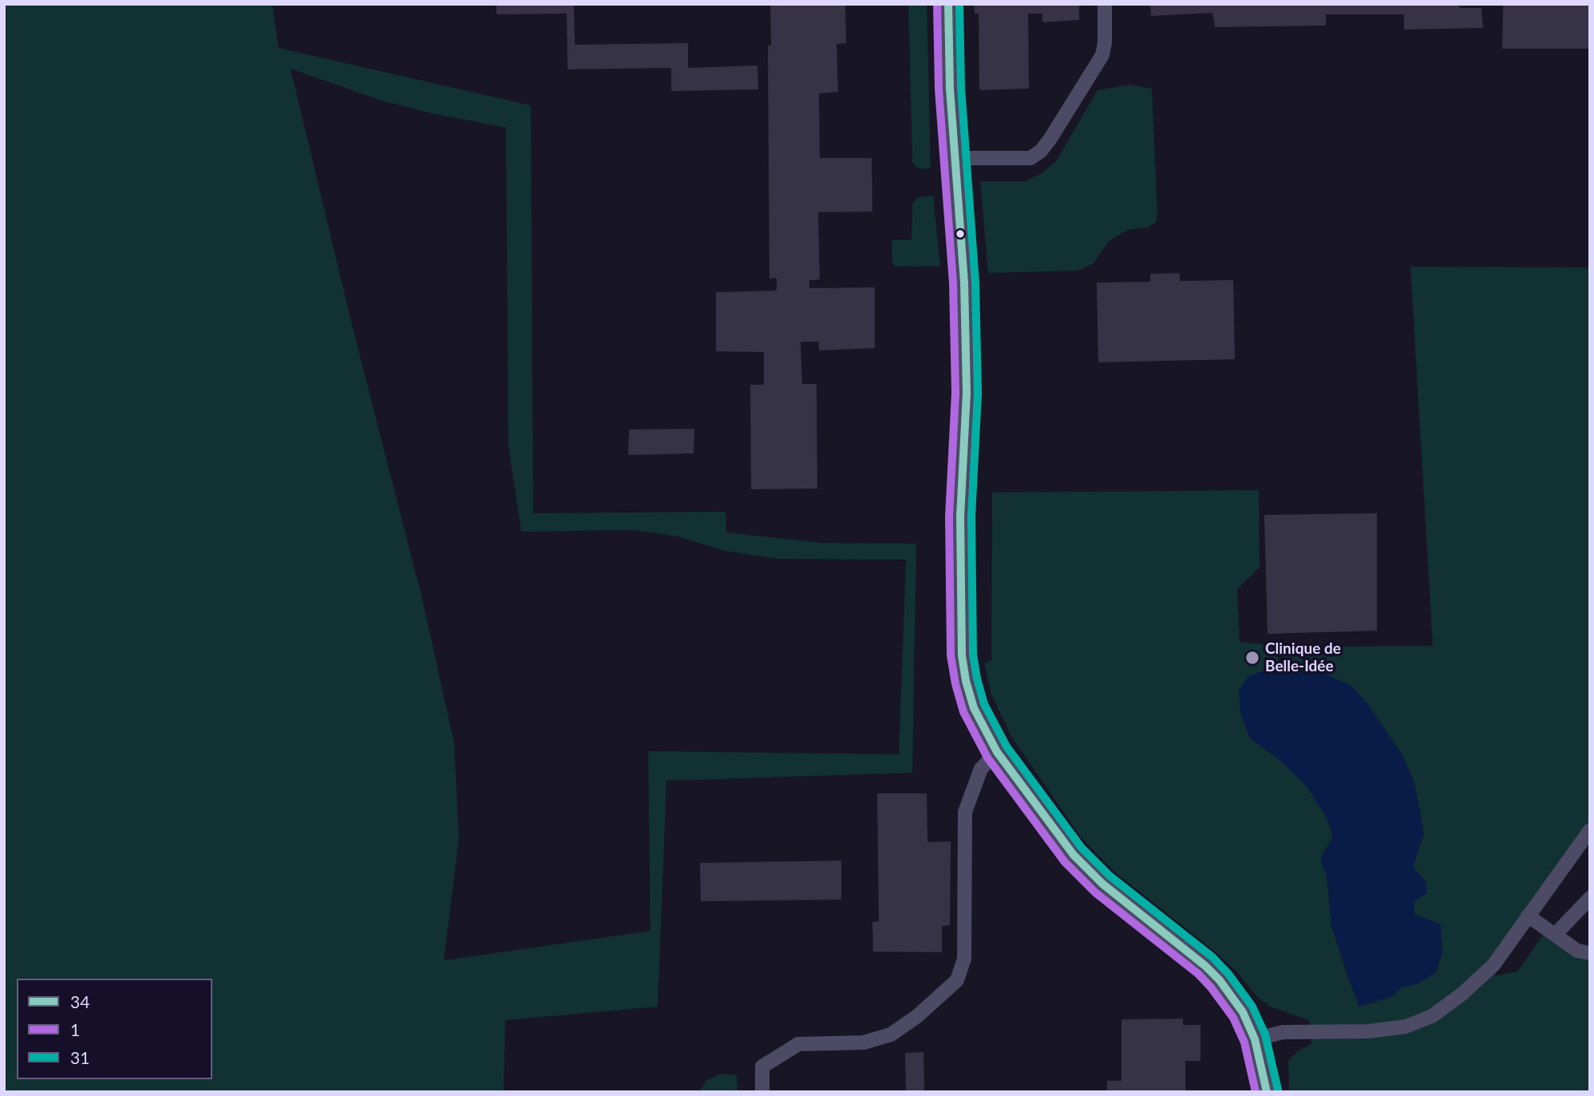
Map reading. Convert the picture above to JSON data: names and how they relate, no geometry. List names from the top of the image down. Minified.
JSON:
{"places":["Clinique de Belle-Idée"],"lines":["transit line 34","transit line 1","transit line 31"],"legend":["34","1","31"]}
